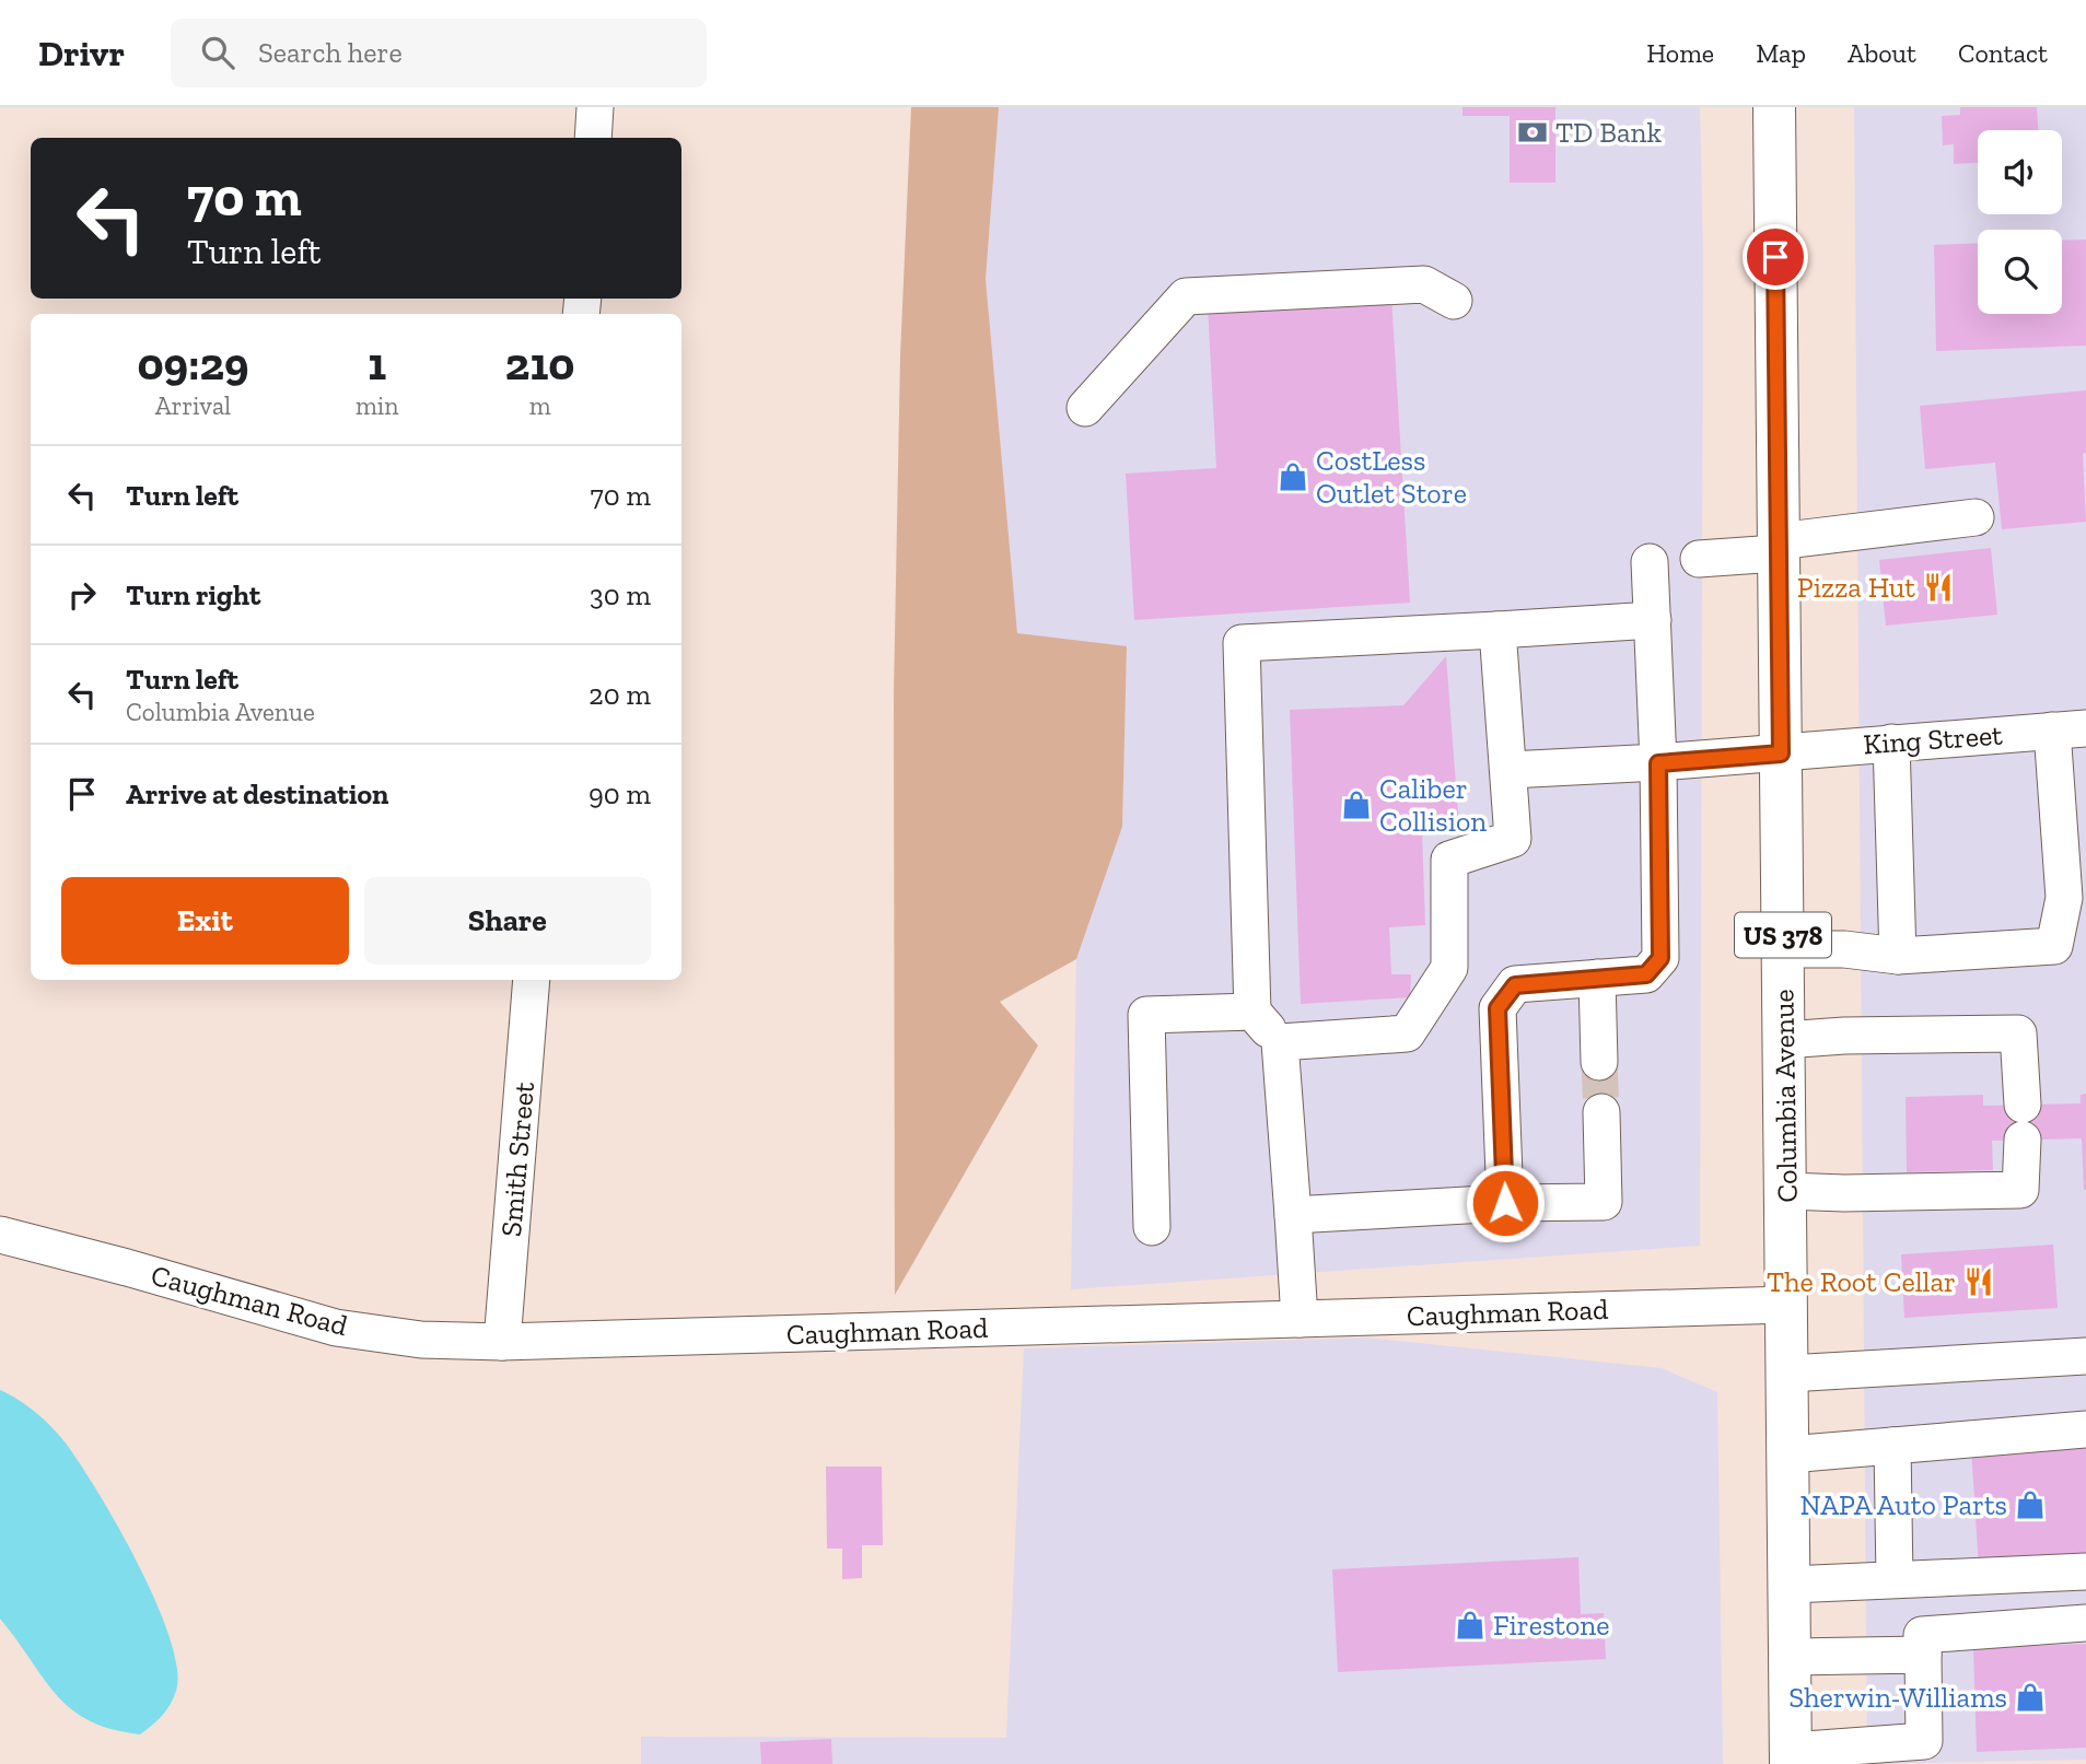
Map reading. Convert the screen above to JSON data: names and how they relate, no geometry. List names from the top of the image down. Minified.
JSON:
{"streets":{"main road":["US 378","Columbia Avenue"],"street":["King Street","Smith Street","Caughman Road"]},"crossings":[["King Street","Columbia Avenue"],["Columbia Avenue","Caughman Road"],["Smith Street","Caughman Road"]],"places":{"bank":["TD Bank"],"shop":["CostLess Outlet Store","Caliber Collision","NAPA Auto Parts","Firestone","Sherwin-Williams"],"restaurant":["Pizza Hut","The Root Cellar"]},"page":{"header":"Drivr","search":"Search here","nav":["Home","Map","About","Contact"],"turn":["70 m","Turn left"],"eta":["09:29","Arrival","1","min","210","m"],"list":[{"name":"Turn left","value":"70 m"},{"name":"Turn right","value":"30 m"},{"name":"Turn left","note":"Columbia Avenue","value":"20 m"},{"name":"Arrive at destination","value":"90 m"}],"buttons":["Exit","Share"]}}
